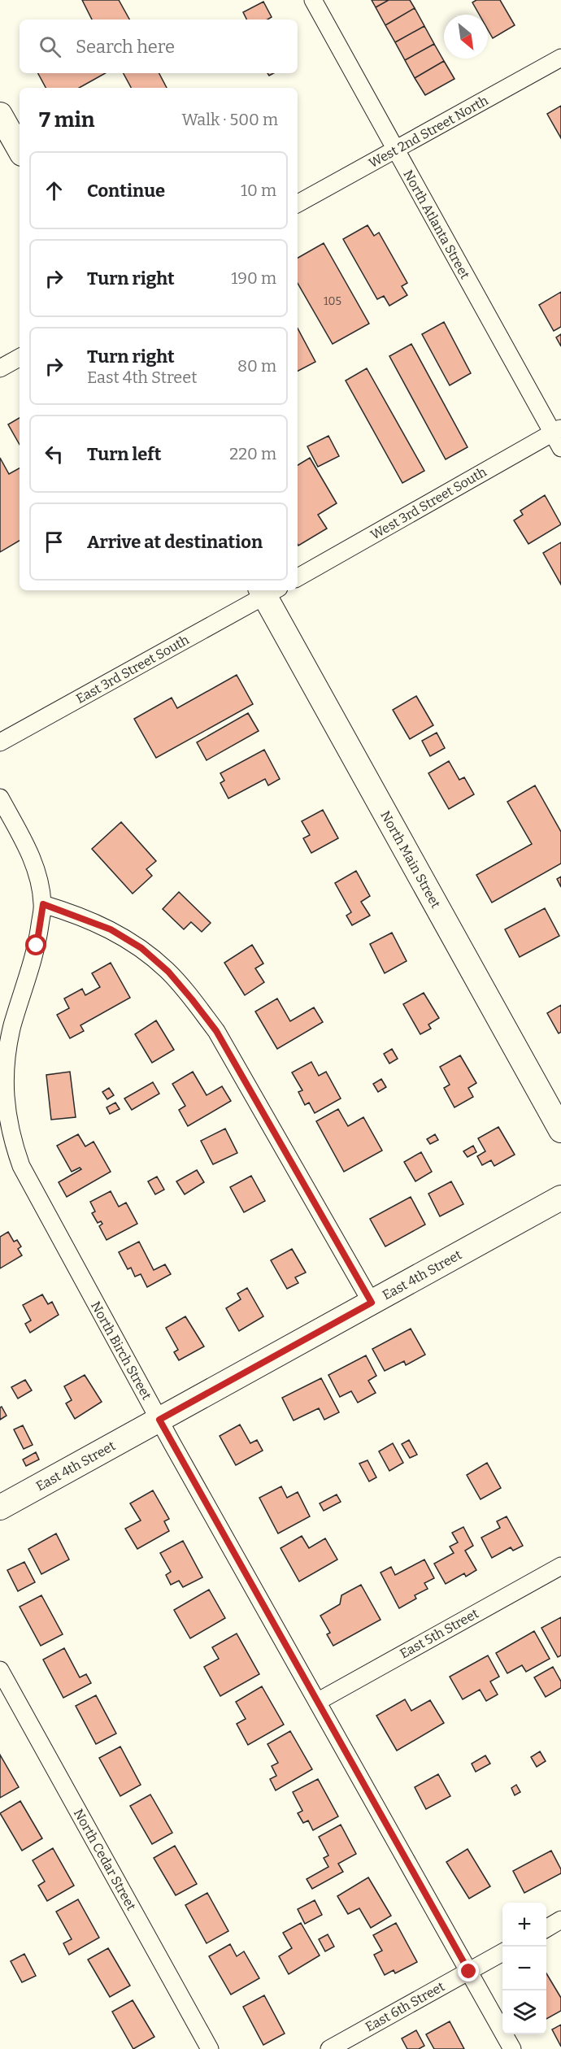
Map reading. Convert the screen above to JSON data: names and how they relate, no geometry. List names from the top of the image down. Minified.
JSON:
{"streets":{"main road":["North Main Street","East 4th Street"],"street":["West 2nd Street North","North Atlanta Street","West 3rd Street South","East 3rd Street South","North Birch Street","East 5th Street","North Cedar Street","East 6th Street"]},"crossings":[["West 2nd Street North","North Atlanta Street"],["North Atlanta Street","West 3rd Street South"],["East 3rd Street South","North Main Street"],["East 4th Street","North Birch Street"],["North Birch Street","East 5th Street"],["North Birch Street","East 6th Street"]],"house_numbers":["105"],"north":"bottom right","page":{"search":"Search here","heading":["7 min","Walk · 500 m"],"list":[["Continue","10 m"],["Turn right","190 m"],["Turn right","East 4th Street","80 m"],["Turn left","220 m"],"Arrive at destination"],"map_buttons":["+","−"]}}
